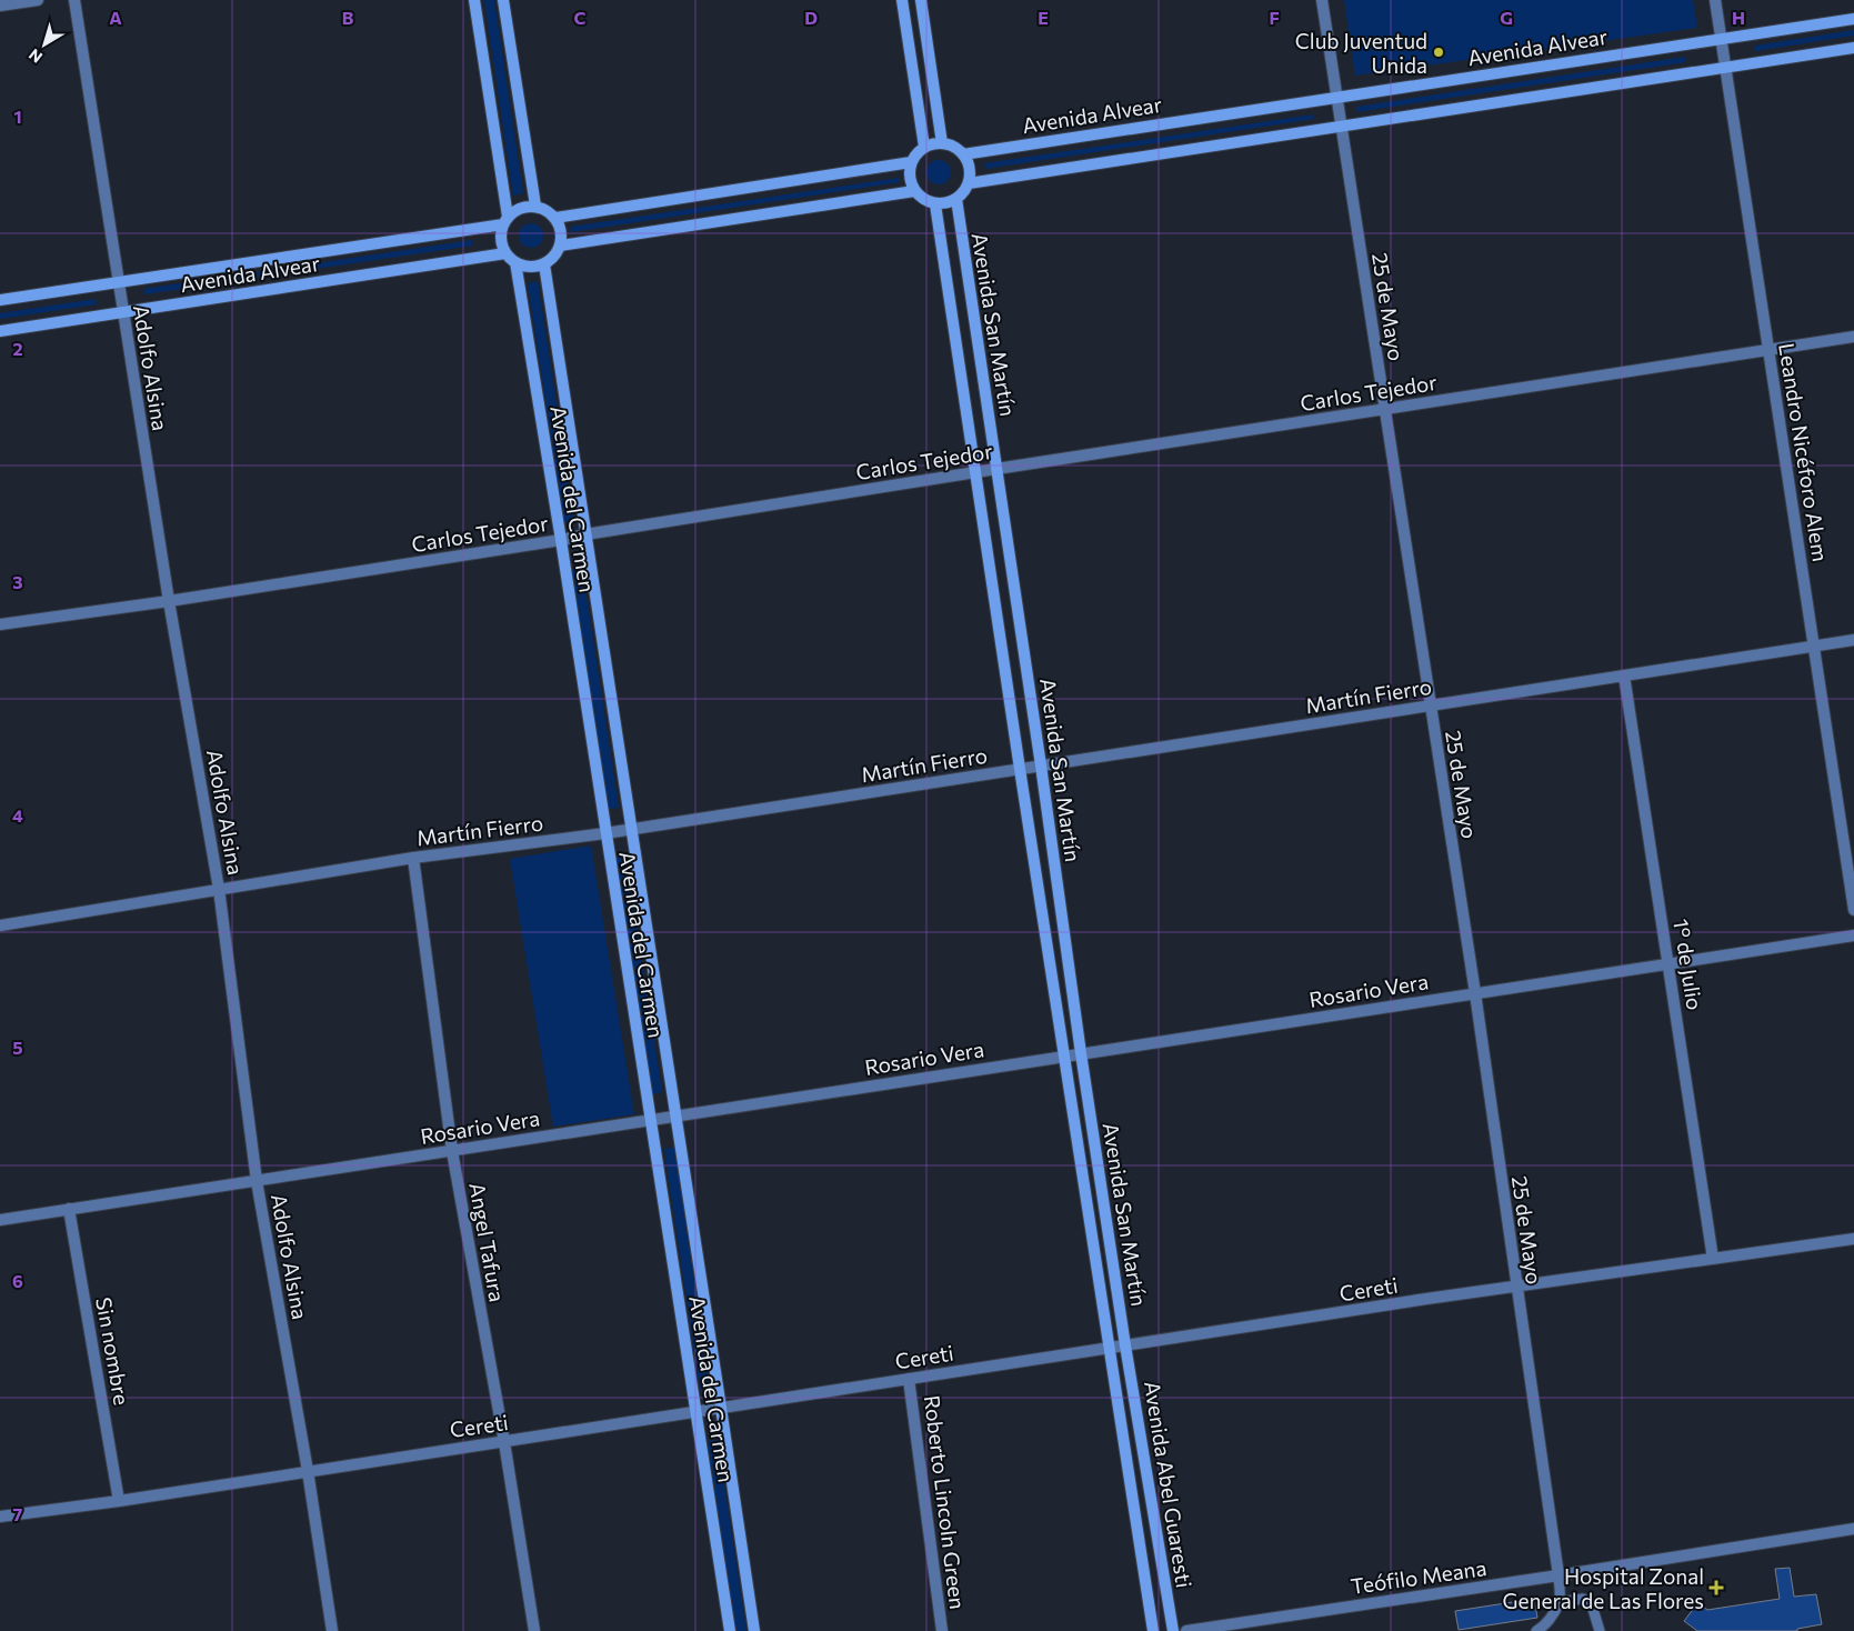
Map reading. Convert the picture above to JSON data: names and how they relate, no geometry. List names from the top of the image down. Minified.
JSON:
{"streets":{"main road":["Avenida Alvear","Avenida San Martín","Avenida del Carmen","Avenida Abel Guaresti"],"street":["25 de Mayo","Adolfo Alsina","Carlos Tejedor","Leandro Nicéforo Alem","Martín Fierro","1° de Julio","Rosario Vera","Angel Tafura","Cereti","Sin nombre","Roberto Lincoln Green","Teófilo Meana"]},"crossings":[["Avenida Alvear","25 de Mayo"],["Avenida Alvear","Avenida San Martín"],["Avenida Alvear","Adolfo Alsina"],["Avenida Alvear","Leandro Nicéforo Alem"],["Avenida Alvear","Avenida del Carmen"],["25 de Mayo","Carlos Tejedor"],["25 de Mayo","Martín Fierro"],["25 de Mayo","Rosario Vera"],["25 de Mayo","Cereti"],["25 de Mayo","Teófilo Meana"],["Avenida San Martín","Carlos Tejedor"],["Avenida San Martín","Martín Fierro"],["Avenida San Martín","Rosario Vera"],["Avenida San Martín","Cereti"],["Avenida San Martín","Avenida Abel Guaresti"],["Adolfo Alsina","Carlos Tejedor"],["Adolfo Alsina","Martín Fierro"],["Adolfo Alsina","Rosario Vera"],["Adolfo Alsina","Cereti"],["Carlos Tejedor","Leandro Nicéforo Alem"],["Carlos Tejedor","Avenida del Carmen"],["Leandro Nicéforo Alem","Martín Fierro"],["Avenida del Carmen","Martín Fierro"],["Avenida del Carmen","Rosario Vera"],["Avenida del Carmen","Cereti"],["Martín Fierro","1° de Julio"],["Martín Fierro","Angel Tafura"],["1° de Julio","Rosario Vera"],["1° de Julio","Cereti"],["Rosario Vera","Angel Tafura"],["Rosario Vera","Sin nombre"],["Angel Tafura","Cereti"],["Cereti","Sin nombre"],["Cereti","Avenida Abel Guaresti"],["Cereti","Roberto Lincoln Green"]],"places":{"other":["Club Juventud Unida"],"health":["Hospital Zonal General de Las Flores"]},"north":"bottom left","grid":{"columns":["A","B","C","D","E","F","G","H"],"rows":["1","2","3","4","5","6","7"]}}
